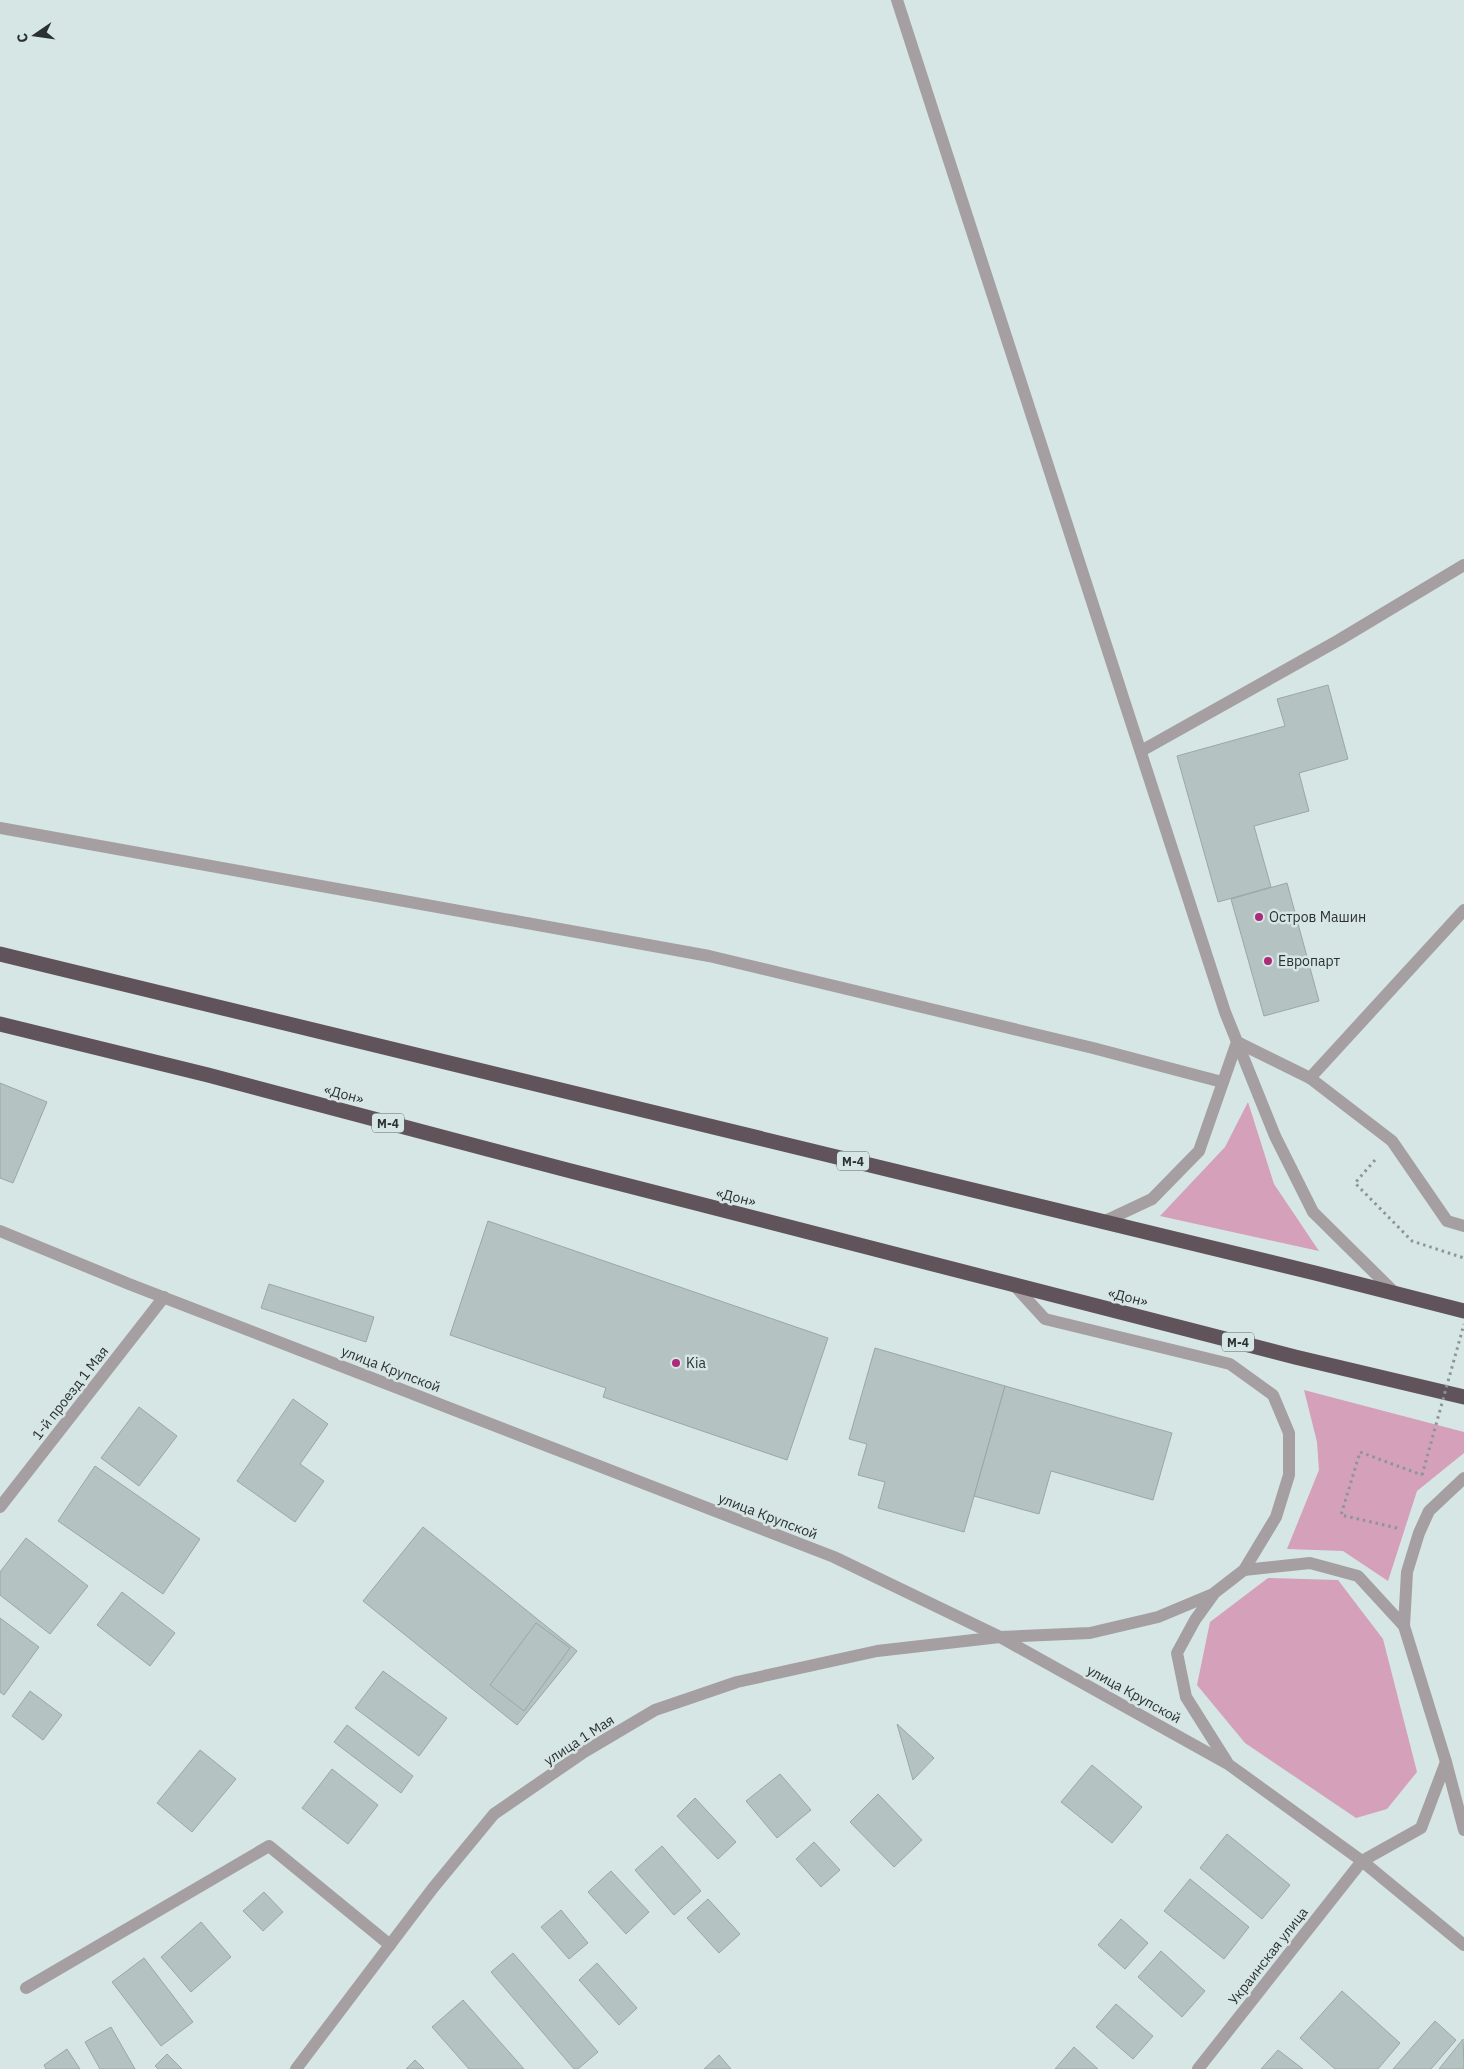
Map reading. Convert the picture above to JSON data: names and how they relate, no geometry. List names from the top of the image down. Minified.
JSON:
{"streets":{"highway":["«Дон»","М-4"],"street":["улица Крупской","1-й проезд 1 Мая","улица 1 Мая","Украинская улица"]},"crossings":[["улица Крупской","1-й проезд 1 Мая"],["улица Крупской","улица 1 Мая"],["улица Крупской","Украинская улица"]],"places":["Остров Машин","Европарт","Kia"],"north":"left"}
